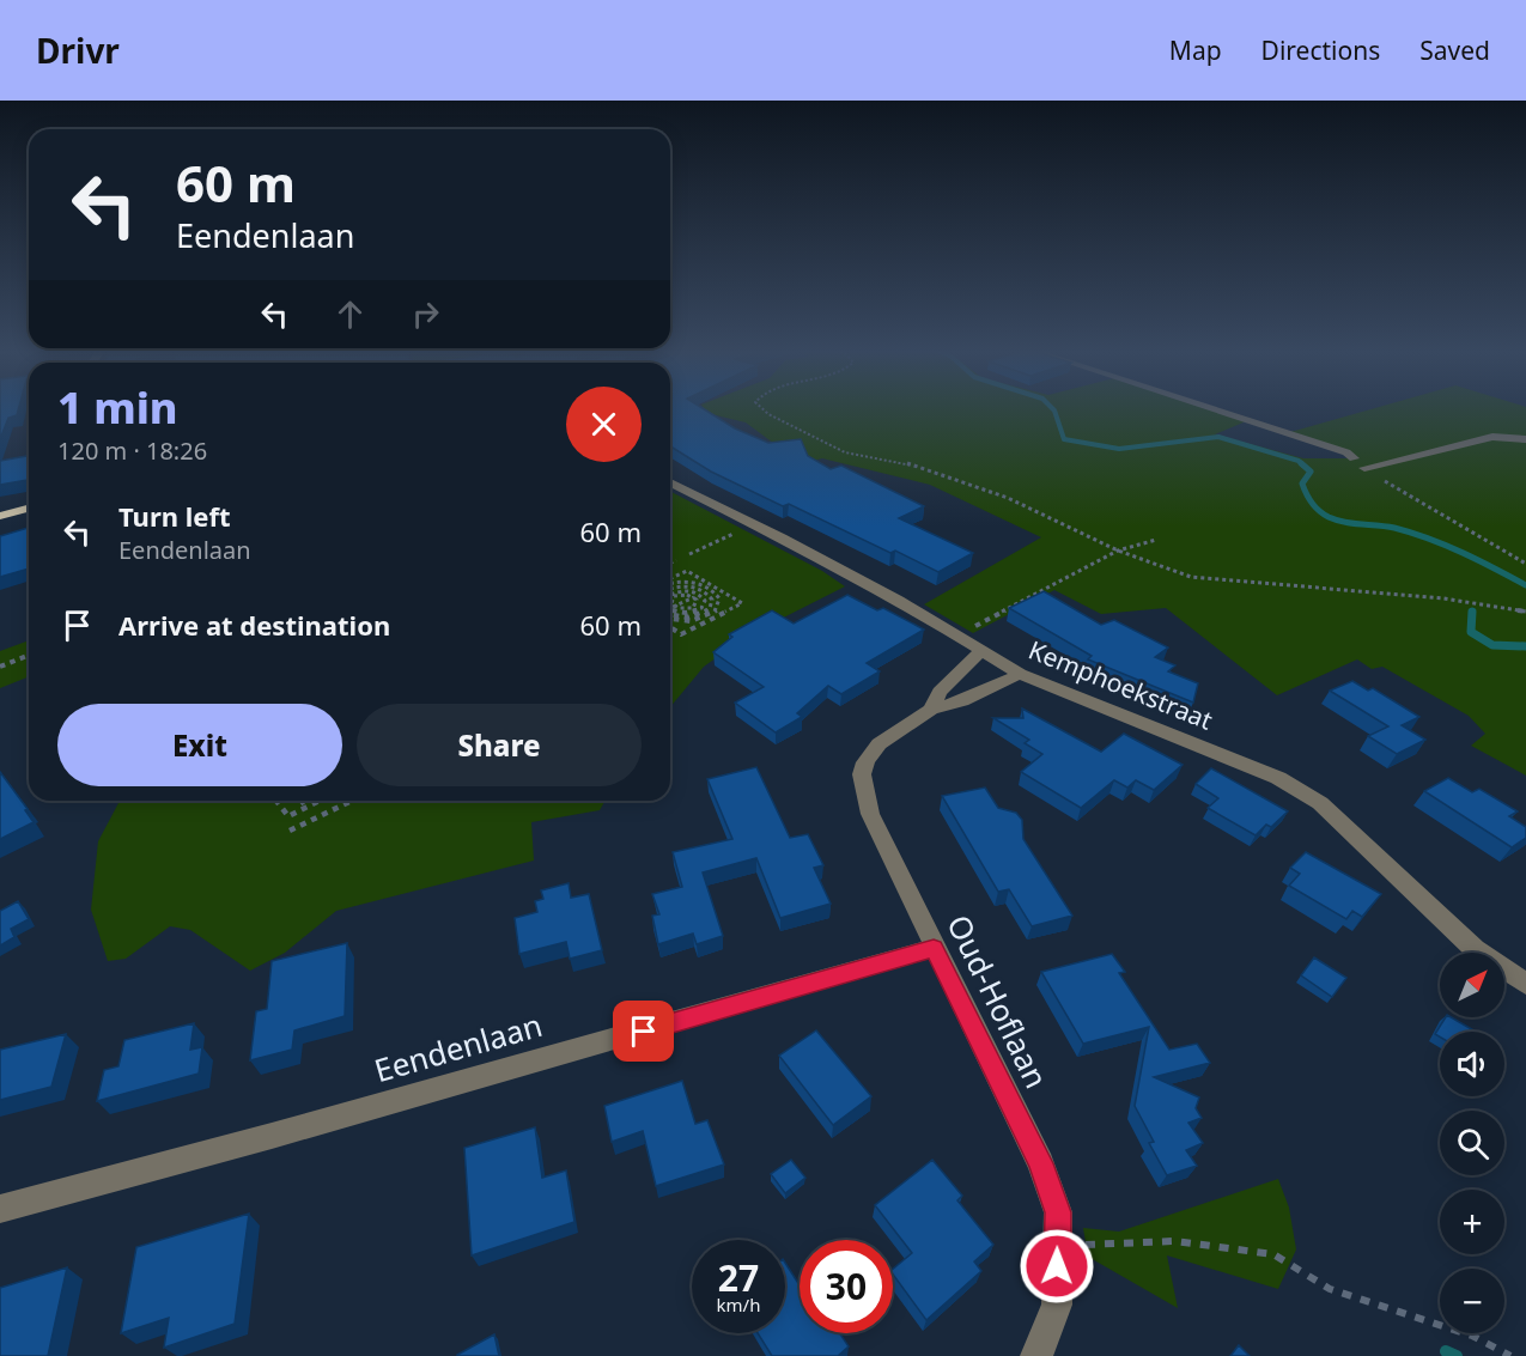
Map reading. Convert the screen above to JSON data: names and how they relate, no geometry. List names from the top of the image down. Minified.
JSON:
{"streets":{"street":["Kemphoekstraat","Oud-Hoflaan","Eendenlaan"]},"crossings":[["Kemphoekstraat","Oud-Hoflaan"],["Oud-Hoflaan","Eendenlaan"]],"north":"top right","page":{"header":"Drivr","nav":["Map","Directions","Saved"],"turn":["60 m","Eendenlaan"],"heading":["1 min","120 m · 18:26"],"list":[{"name":"Turn left","note":"Eendenlaan","value":"60 m"},{"name":"Arrive at destination","value":"60 m"}],"buttons":["Exit","Share"],"map_buttons":["+","−"],"speed":"27 km/h","limit":"30"}}
